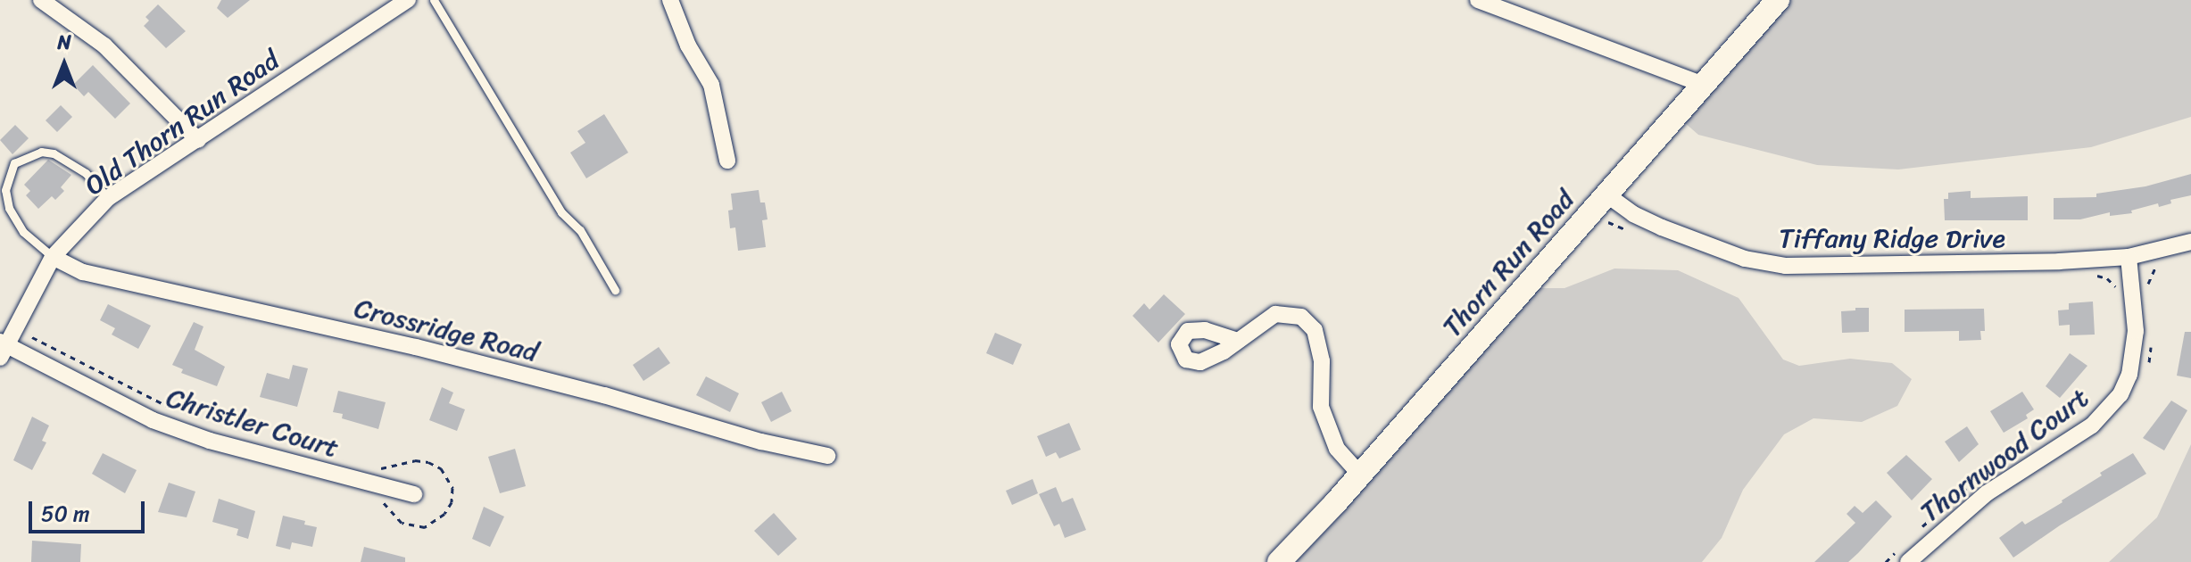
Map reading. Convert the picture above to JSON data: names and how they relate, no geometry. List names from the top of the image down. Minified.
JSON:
{"streets":{"street":["Old Thorn Run Road","Tiffany Ridge Drive","Thorn Run Road","Crossridge Road","Christler Court","Thornwood Court"]},"crossings":[["Old Thorn Run Road","Crossridge Road"],["Old Thorn Run Road","Christler Court"],["Tiffany Ridge Drive","Thorn Run Road"],["Tiffany Ridge Drive","Thornwood Court"]],"scale_bar":"50 m","north":"top"}
